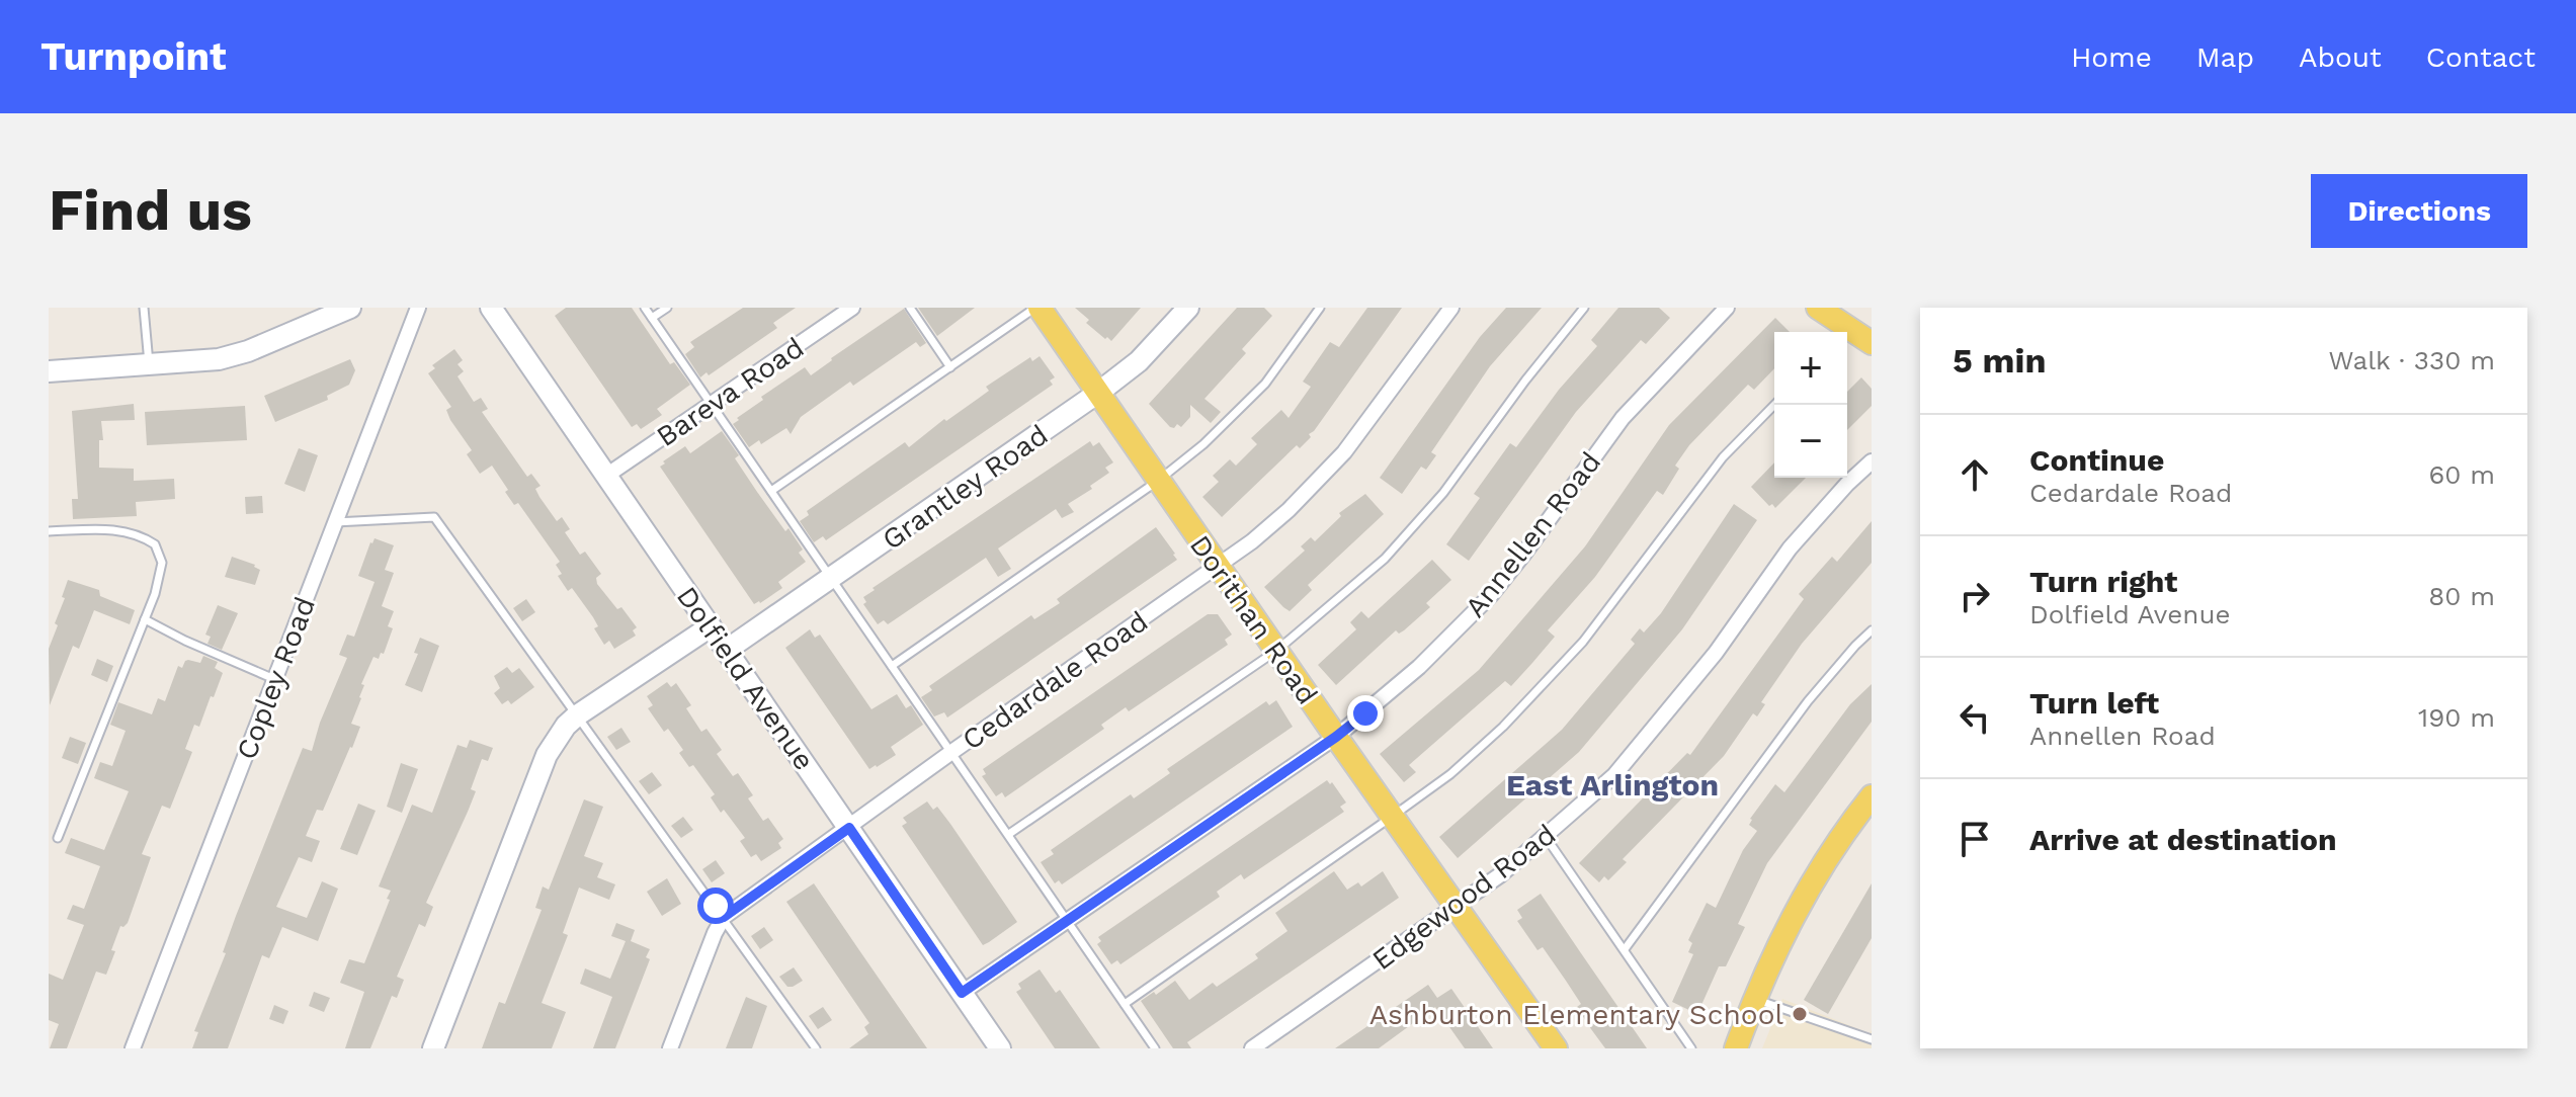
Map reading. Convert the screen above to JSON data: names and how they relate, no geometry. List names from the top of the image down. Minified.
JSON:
{"streets":{"main road":["Dorithan Road"],"street":["Bareva Road","Grantley Road","Annellen Road","Copley Road","Dolfield Avenue","Cedardale Road","Edgewood Road"]},"crossings":[["Bareva Road","Dolfield Avenue"],["Grantley Road","Dorithan Road"],["Grantley Road","Dolfield Avenue"],["Annellen Road","Dorithan Road"],["Annellen Road","Dolfield Avenue"],["Dorithan Road","Cedardale Road"],["Dorithan Road","Edgewood Road"],["Dolfield Avenue","Cedardale Road"]],"districts":["East Arlington"],"places":["Ashburton Elementary School"],"page":{"header":"Turnpoint","nav":["Home","Map","About","Contact"],"buttons":"Directions","title":"Find us","heading":["5 min","Walk · 330 m"],"map_buttons":["+","−"],"list":[["Continue","Cedardale Road","60 m"],["Turn right","Dolfield Avenue","80 m"],["Turn left","Annellen Road","190 m"],"Arrive at destination"]}}
